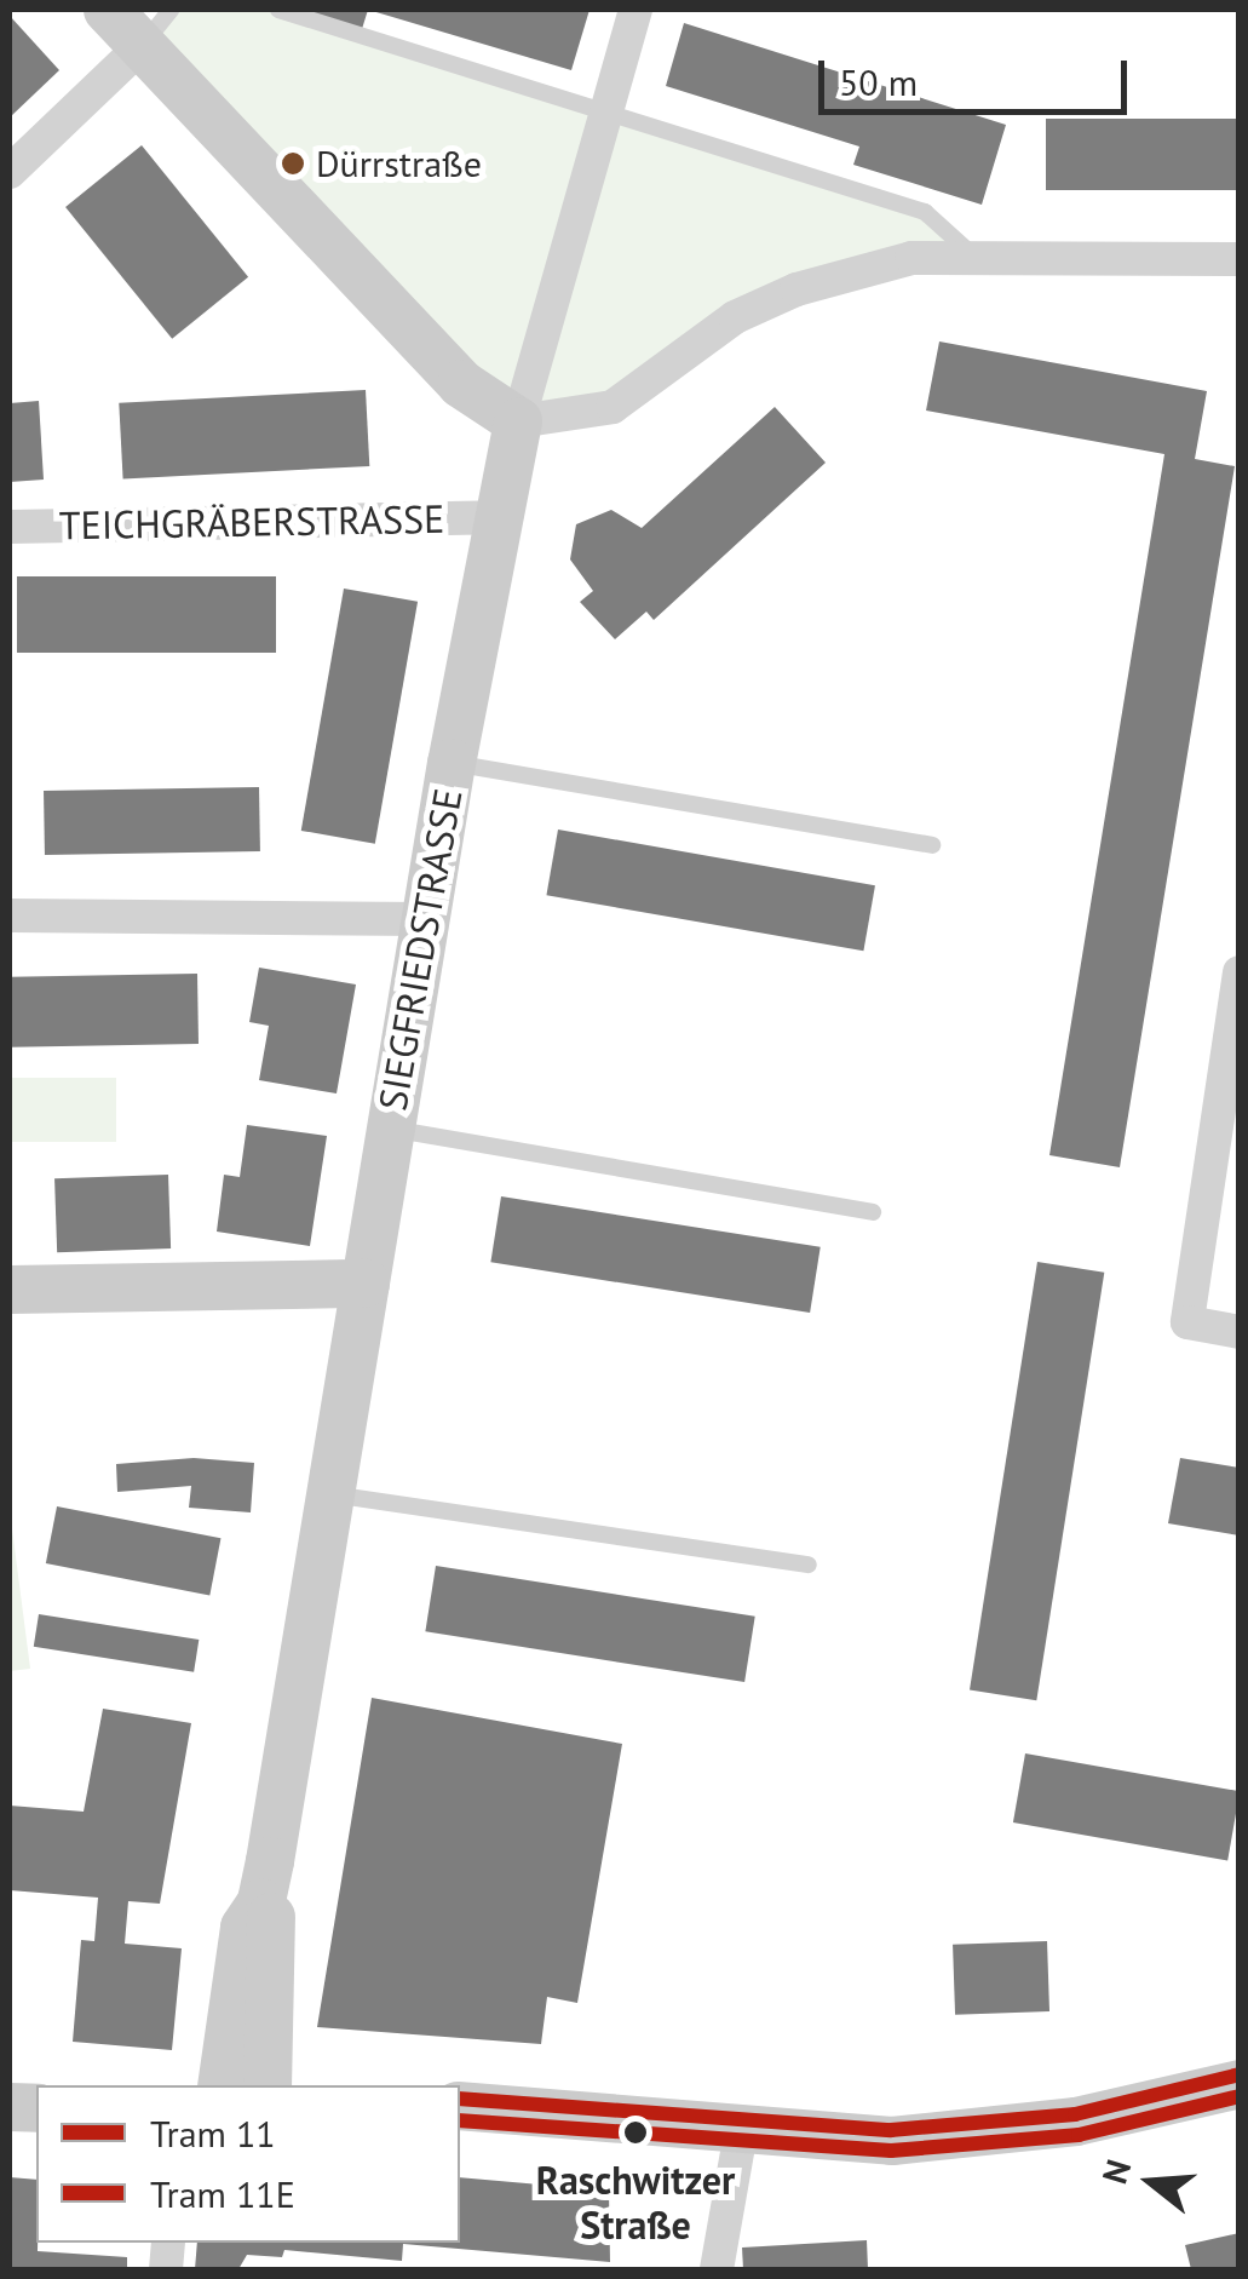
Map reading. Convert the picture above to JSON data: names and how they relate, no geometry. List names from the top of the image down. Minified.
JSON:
{"streets":{"main road":["SIEGFRIEDSTRASSE"],"street":["TEICHGRÄBERSTRASSE"]},"crossings":[["TEICHGRÄBERSTRASSE","SIEGFRIEDSTRASSE"]],"places":["Dürrstraße","Raschwitzer Straße"],"lines":["tram line 11","tram line 11E"],"legend":["Tram 11","Tram 11E"],"scale_bar":"50 m","north":"left"}
